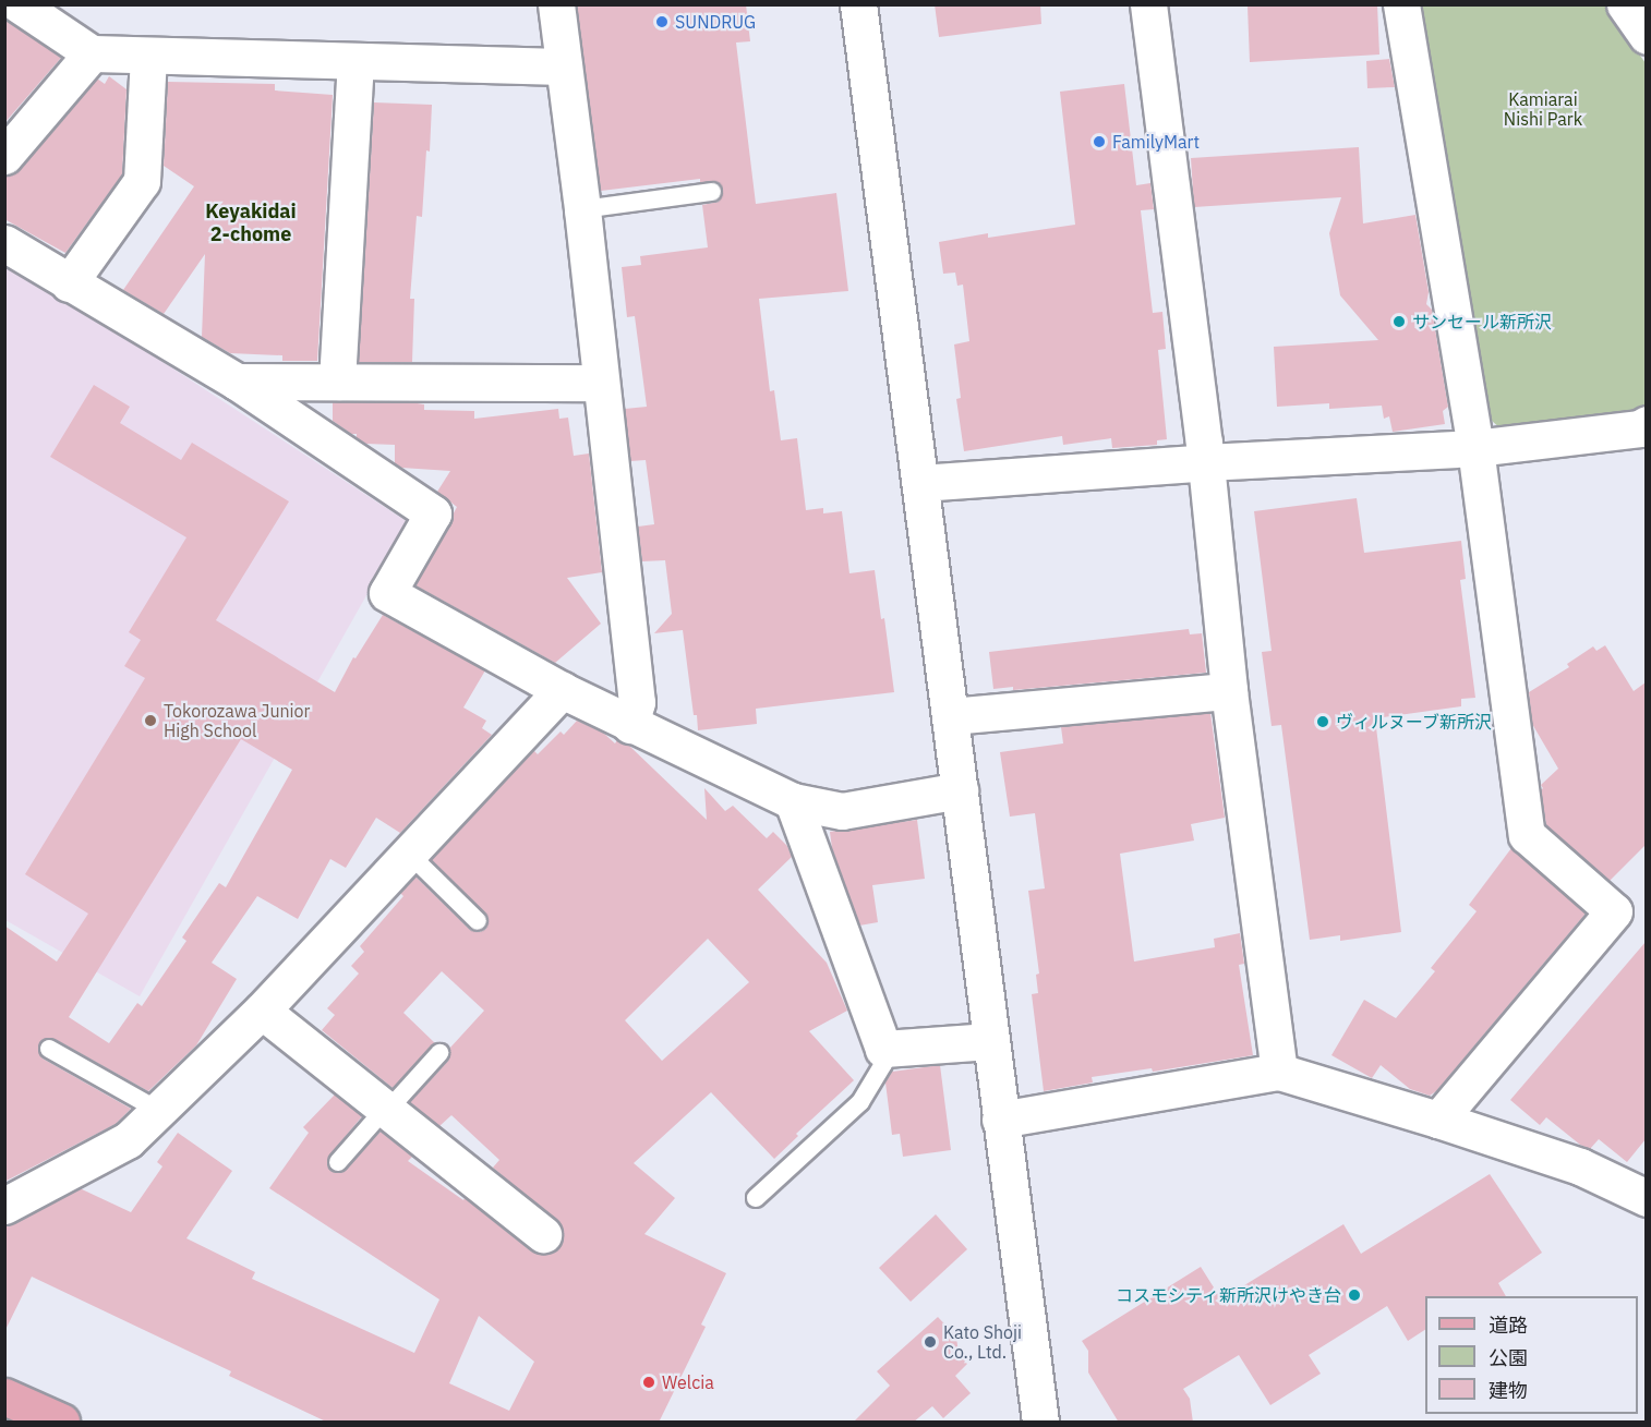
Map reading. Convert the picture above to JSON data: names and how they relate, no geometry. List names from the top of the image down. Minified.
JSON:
{"districts":["Keyakidai 2-chome"],"parks":["Kamiarai Nishi Park"],"places":["SUNDRUG","FamilyMart","サンセール新所沢","Tokorozawa Junior High School","ヴィルヌーブ新所沢","コスモシティ新所沢けやき台","Kato Shoji Co., Ltd.","Welcia"],"legend":["道路","公園","建物"]}
